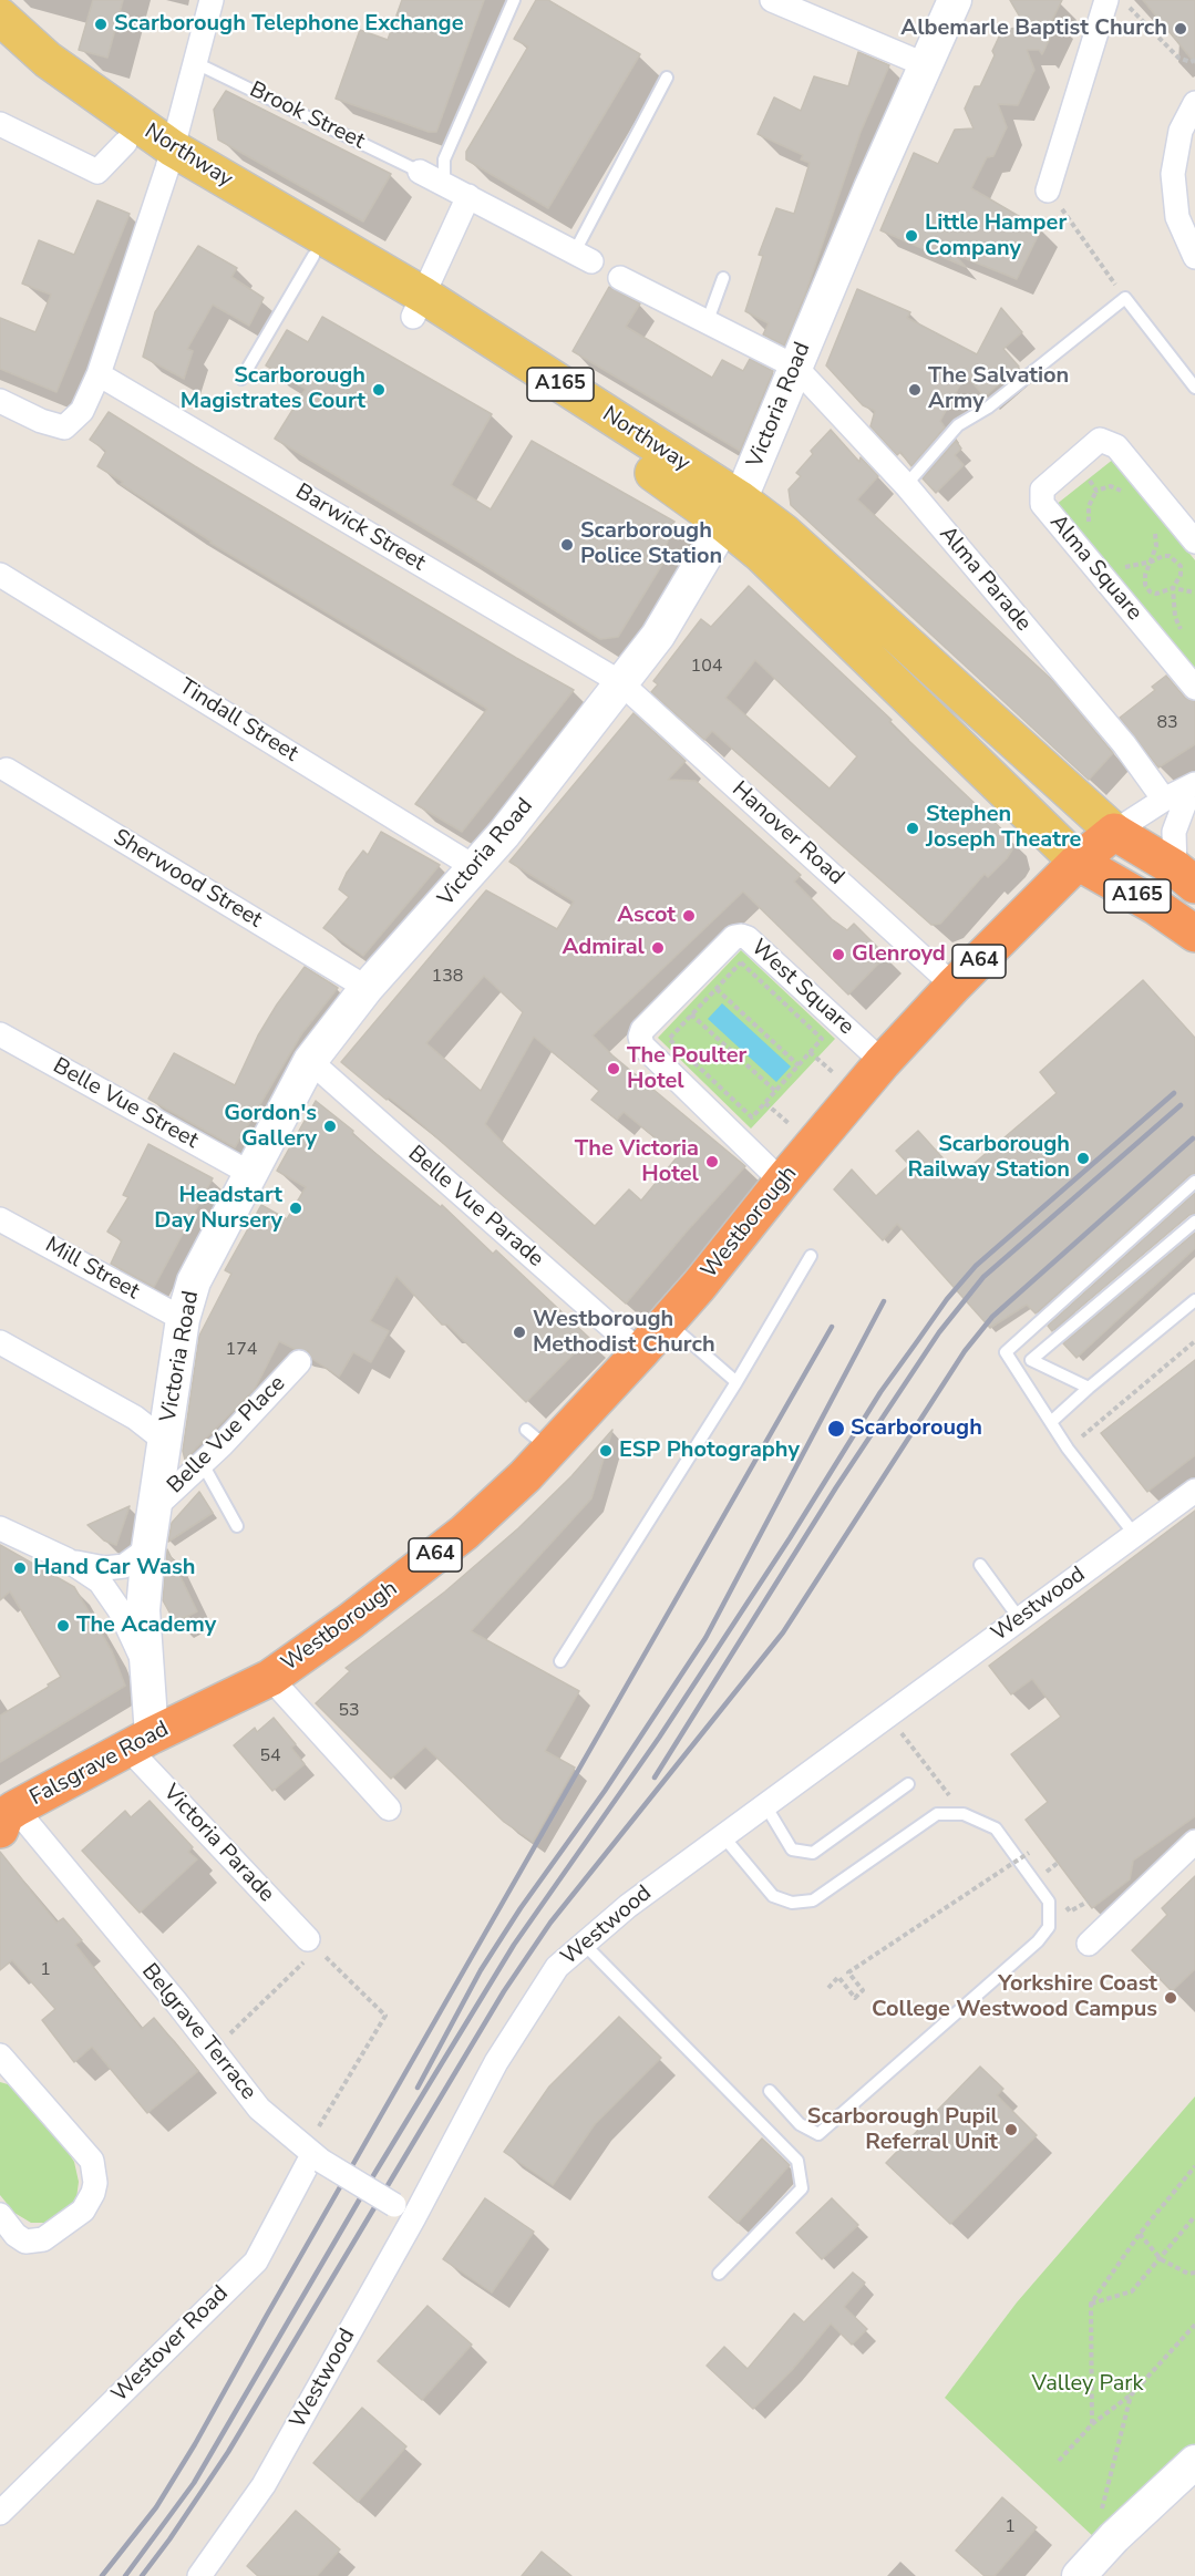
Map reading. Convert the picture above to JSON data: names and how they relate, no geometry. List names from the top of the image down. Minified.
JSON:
{"streets":{"highway":["A165","A64","Westborough","Falsgrave Road"],"main road":["Northway","Victoria Road"],"street":["Barwick Street","Alma Square","Alma Parade","Tindall Street","Hanover Road","Sherwood Street","West Square","Belle Vue Street","Belle Vue Parade","Mill Street","Belle Vue Place","Westwood","Victoria Parade","Belgrave Terrace","Westover Road"],"lane":["Brook Street"]},"crossings":[["Northway","A165"],["Northway","Victoria Road"],["Northway","Westborough"],["A165","Westborough"],["Victoria Road","Barwick Street"],["Victoria Road","Alma Parade"],["Victoria Road","Tindall Street"],["Victoria Road","Hanover Road"],["Victoria Road","Sherwood Street"],["Victoria Road","Belle Vue Street"],["Victoria Road","Belle Vue Parade"],["Victoria Road","Mill Street"],["Victoria Road","Belle Vue Place"],["Victoria Road","Falsgrave Road"],["Victoria Road","Victoria Parade"],["Barwick Street","Hanover Road"],["Alma Parade","Westborough"],["Hanover Road","Westborough"],["West Square","Westborough"],["Belle Vue Parade","Westborough"],["Westborough","Falsgrave Road"],["Westwood","Belgrave Terrace"],["Falsgrave Road","Victoria Parade"],["Falsgrave Road","Belgrave Terrace"],["Belgrave Terrace","Westover Road"]],"parks":["Valley Park"],"places":["Scarborough Telephone Exchange","Albemarle Baptist Church","Little Hamper Company","Scarborough Magistrates Court","The Salvation Army","Scarborough Police Station","Stephen Joseph Theatre","Ascot","Admiral","Glenroyd","The Poulter Hotel","Gordon's Gallery","Scarborough Railway Station","The Victoria Hotel","Headstart Day Nursery","Westborough Methodist Church","Scarborough","ESP Photography","Hand Car Wash","The Academy","Yorkshire Coast College Westwood Campus","Scarborough Pupil Referral Unit"],"house_numbers":["104","83","138","174","53","54","1","1"]}
